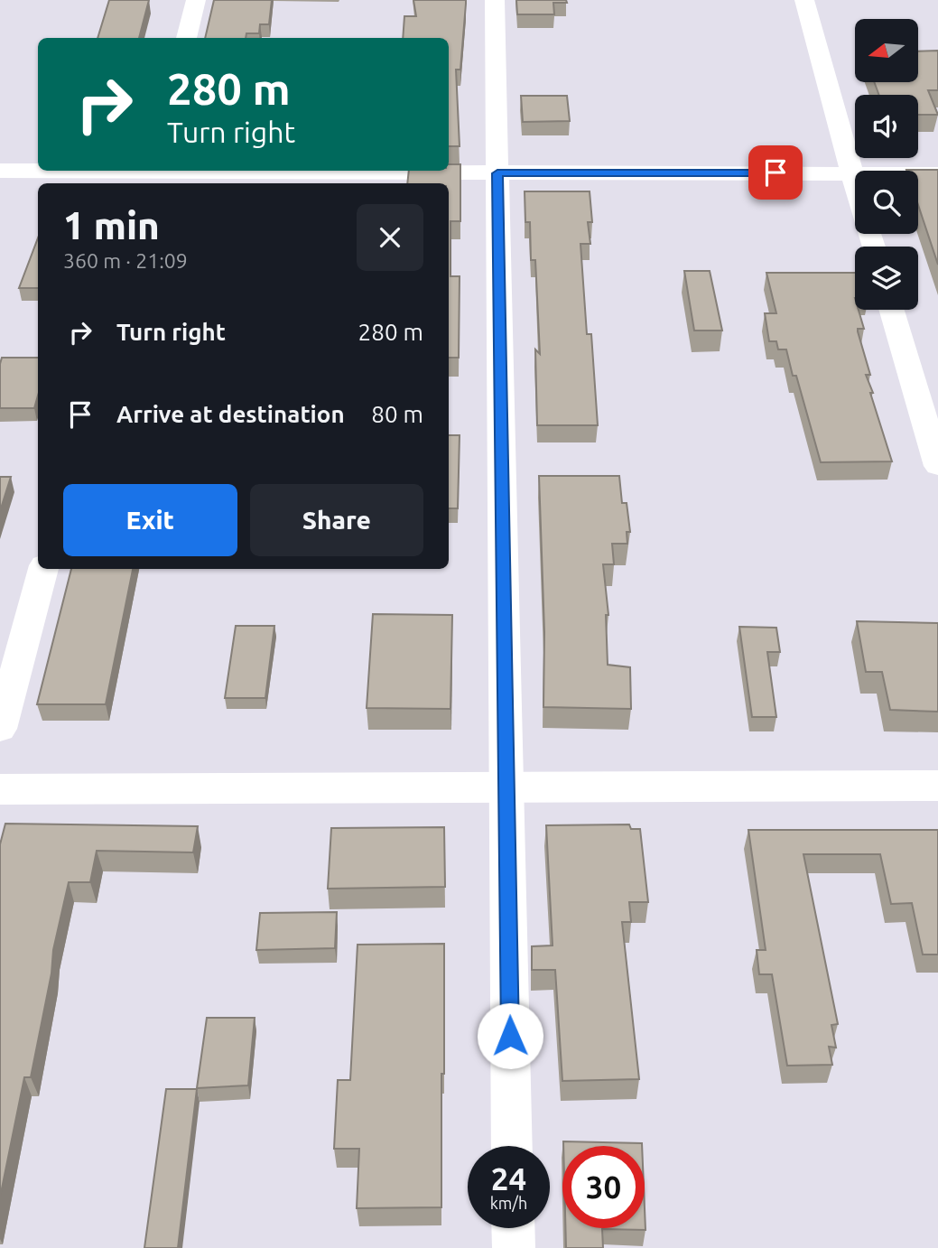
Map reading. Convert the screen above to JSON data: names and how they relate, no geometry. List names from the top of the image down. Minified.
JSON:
{"north":"left","page":{"turn":["280 m","Turn right"],"heading":["1 min","360 m · 21:09"],"list":[{"name":"Turn right","value":"280 m"},{"name":"Arrive at destination","value":"80 m"}],"buttons":["Exit","Share"],"speed":"24 km/h","limit":"30"}}
